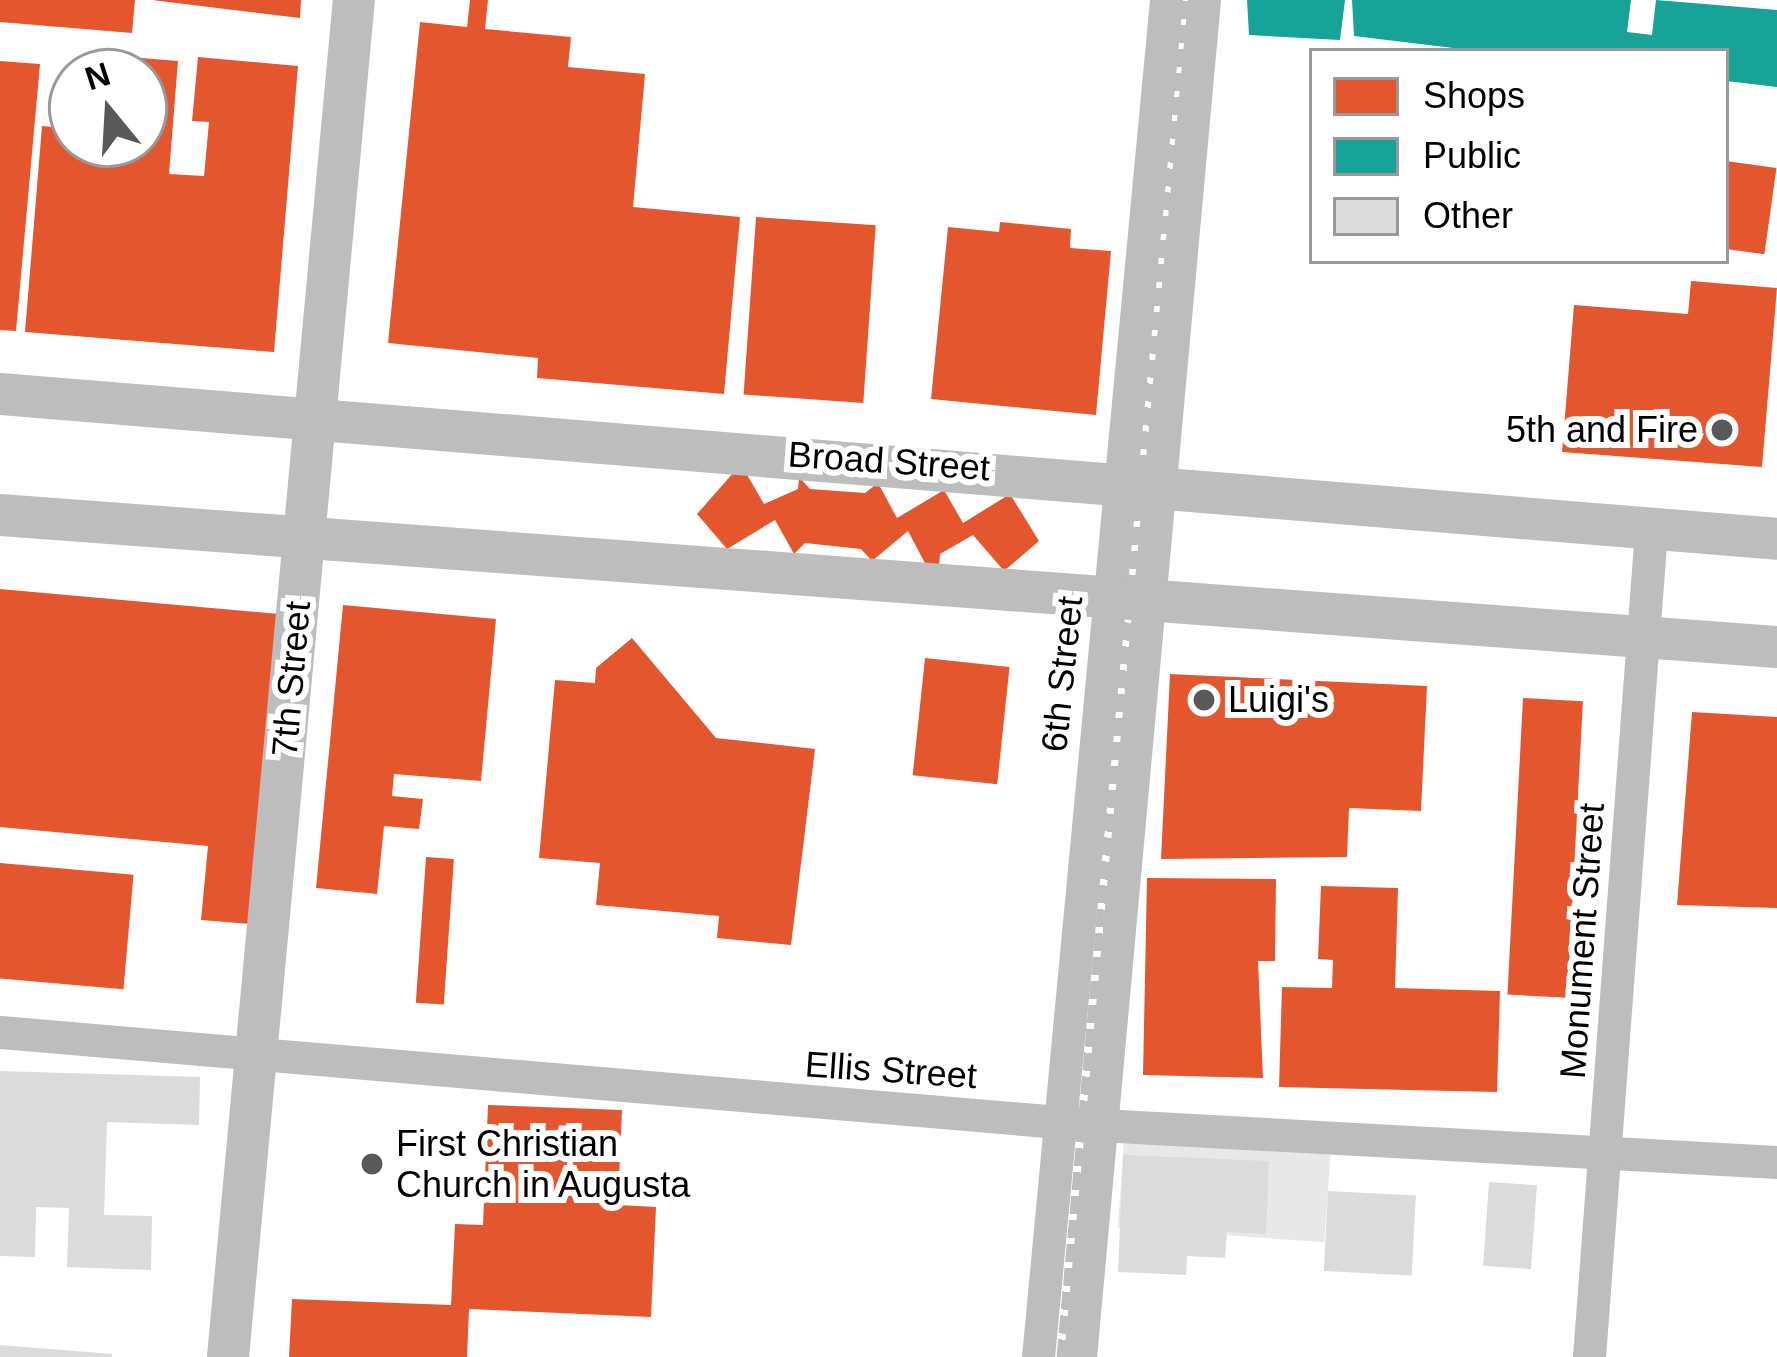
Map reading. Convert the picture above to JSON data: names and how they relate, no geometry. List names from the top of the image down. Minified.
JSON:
{"streets":{"main road":["Broad Street","7th Street"],"street":["6th Street","Monument Street","Ellis Street"]},"crossings":[["Broad Street","6th Street"],["Broad Street","7th Street"],["Broad Street","Monument Street"],["6th Street","Ellis Street"],["7th Street","Ellis Street"],["Monument Street","Ellis Street"]],"places":["5th and Fire","Luigi's","First Christian Church in Augusta"],"legend":["Shops","Public","Other"],"north":"top"}
